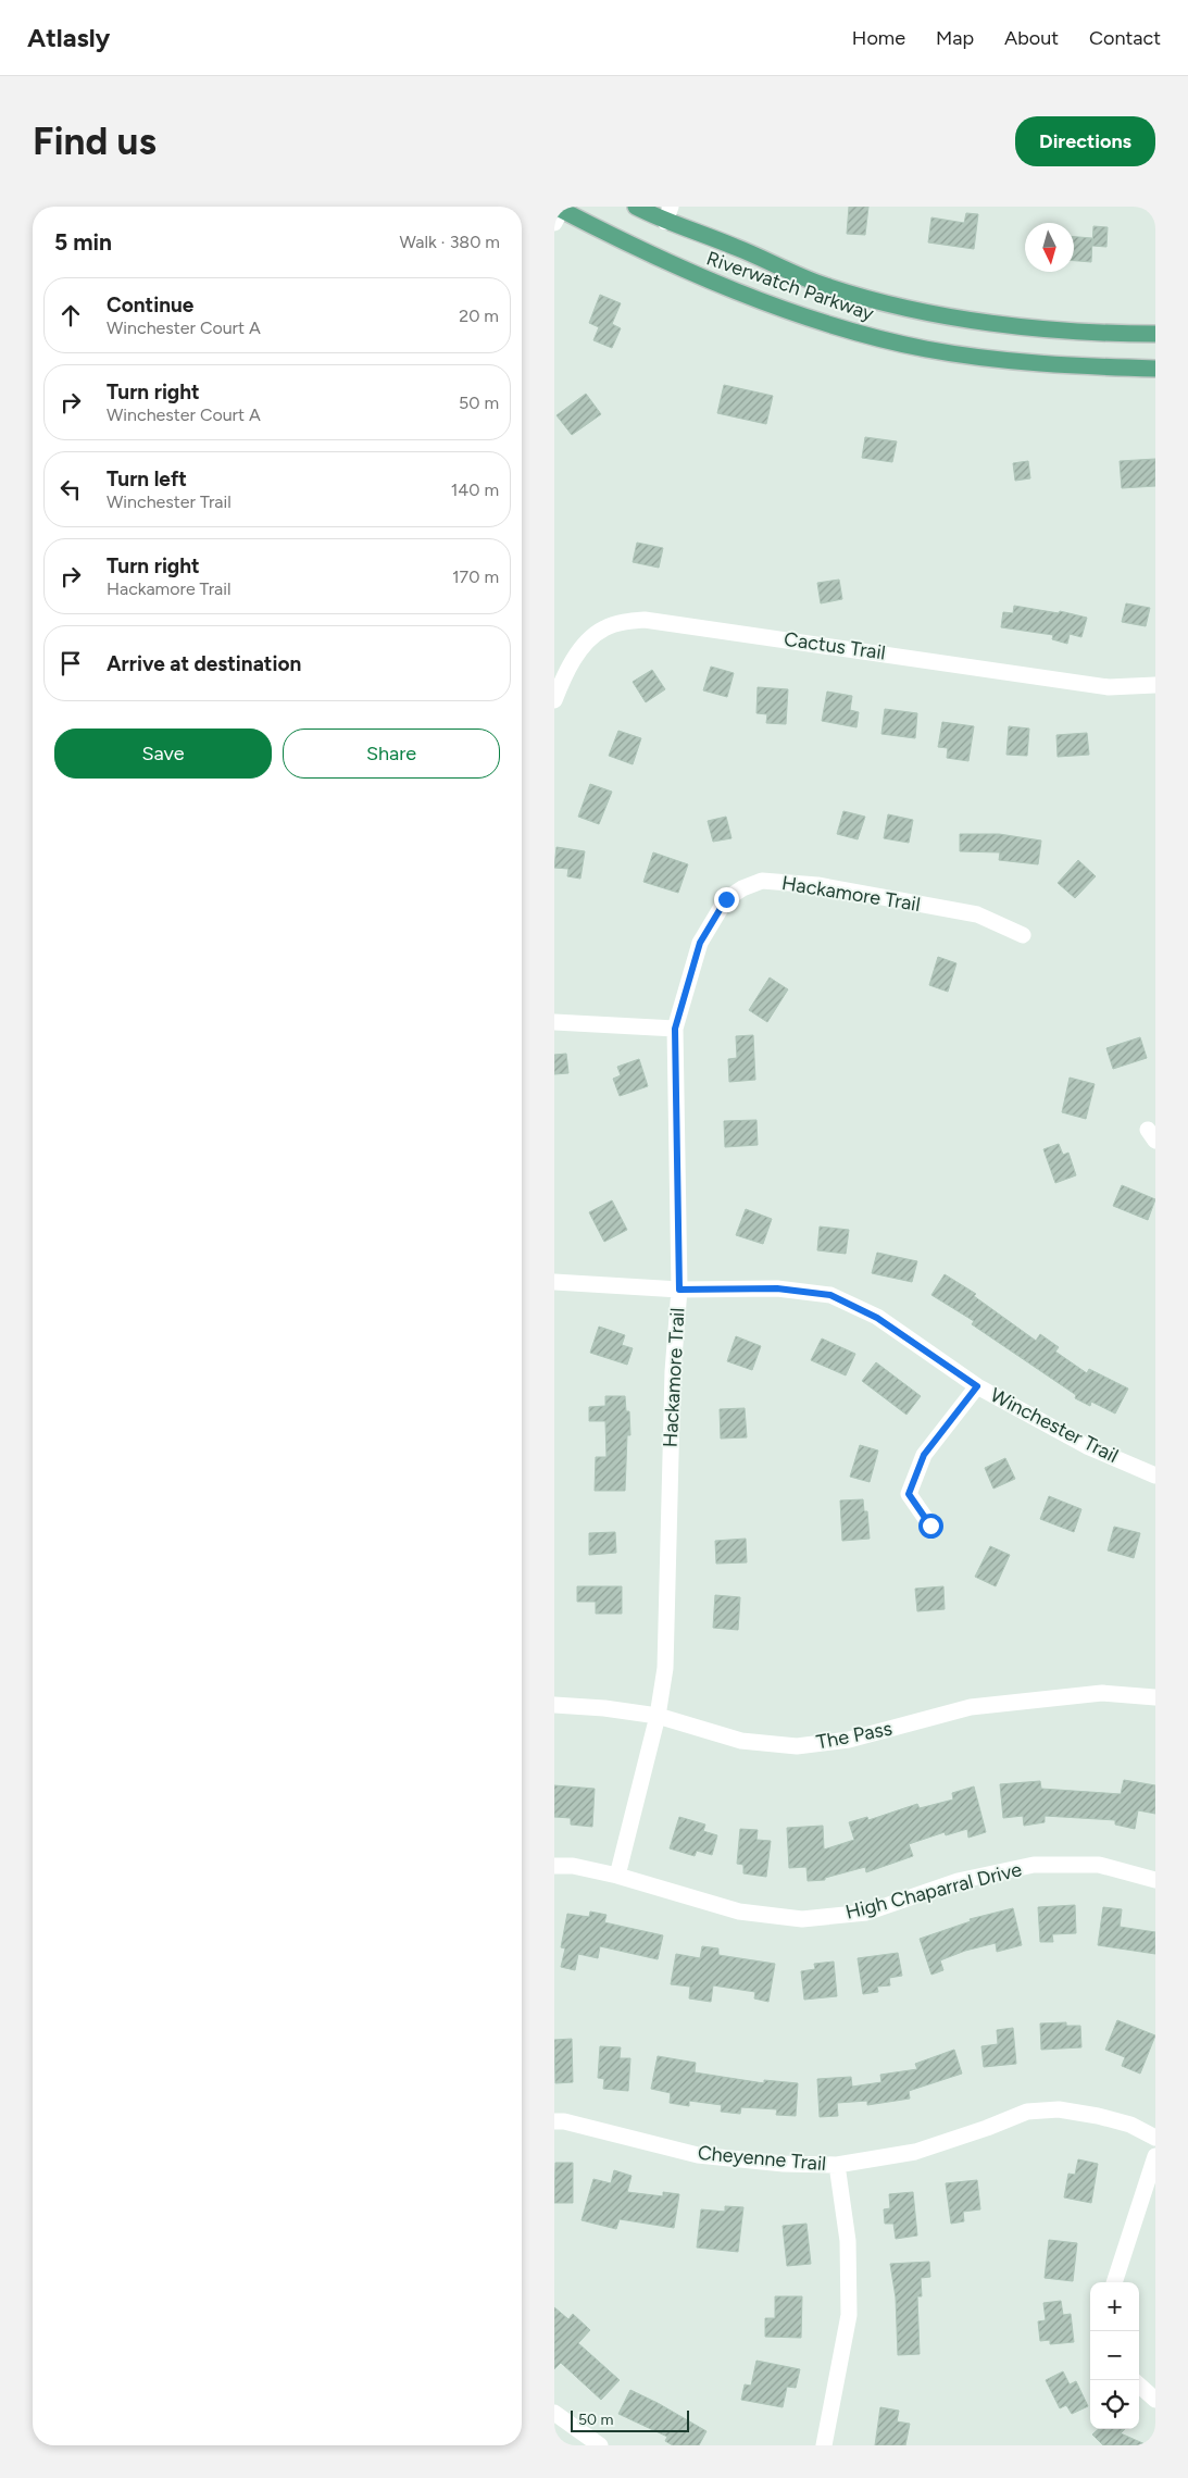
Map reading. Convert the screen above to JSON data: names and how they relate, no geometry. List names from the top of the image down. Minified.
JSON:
{"streets":{"main road":["Riverwatch Parkway"],"street":["Cactus Trail","Hackamore Trail","Winchester Trail","The Pass","High Chaparral Drive","Cheyenne Trail"]},"crossings":[["Hackamore Trail","Winchester Trail"],["Hackamore Trail","The Pass"],["Hackamore Trail","High Chaparral Drive"]],"scale_bar":"50 m","north":"bottom","page":{"header":"Atlasly","nav":["Home","Map","About","Contact"],"buttons":["Directions",["Save","Share"]],"title":"Find us","heading":["5 min","Walk · 380 m"],"list":[["Continue","Winchester Court A","20 m"],["Turn right","Winchester Court A","50 m"],["Turn left","Winchester Trail","140 m"],["Turn right","Hackamore Trail","170 m"],"Arrive at destination"],"map_buttons":["+","−"],"scale":"50 m"}}
